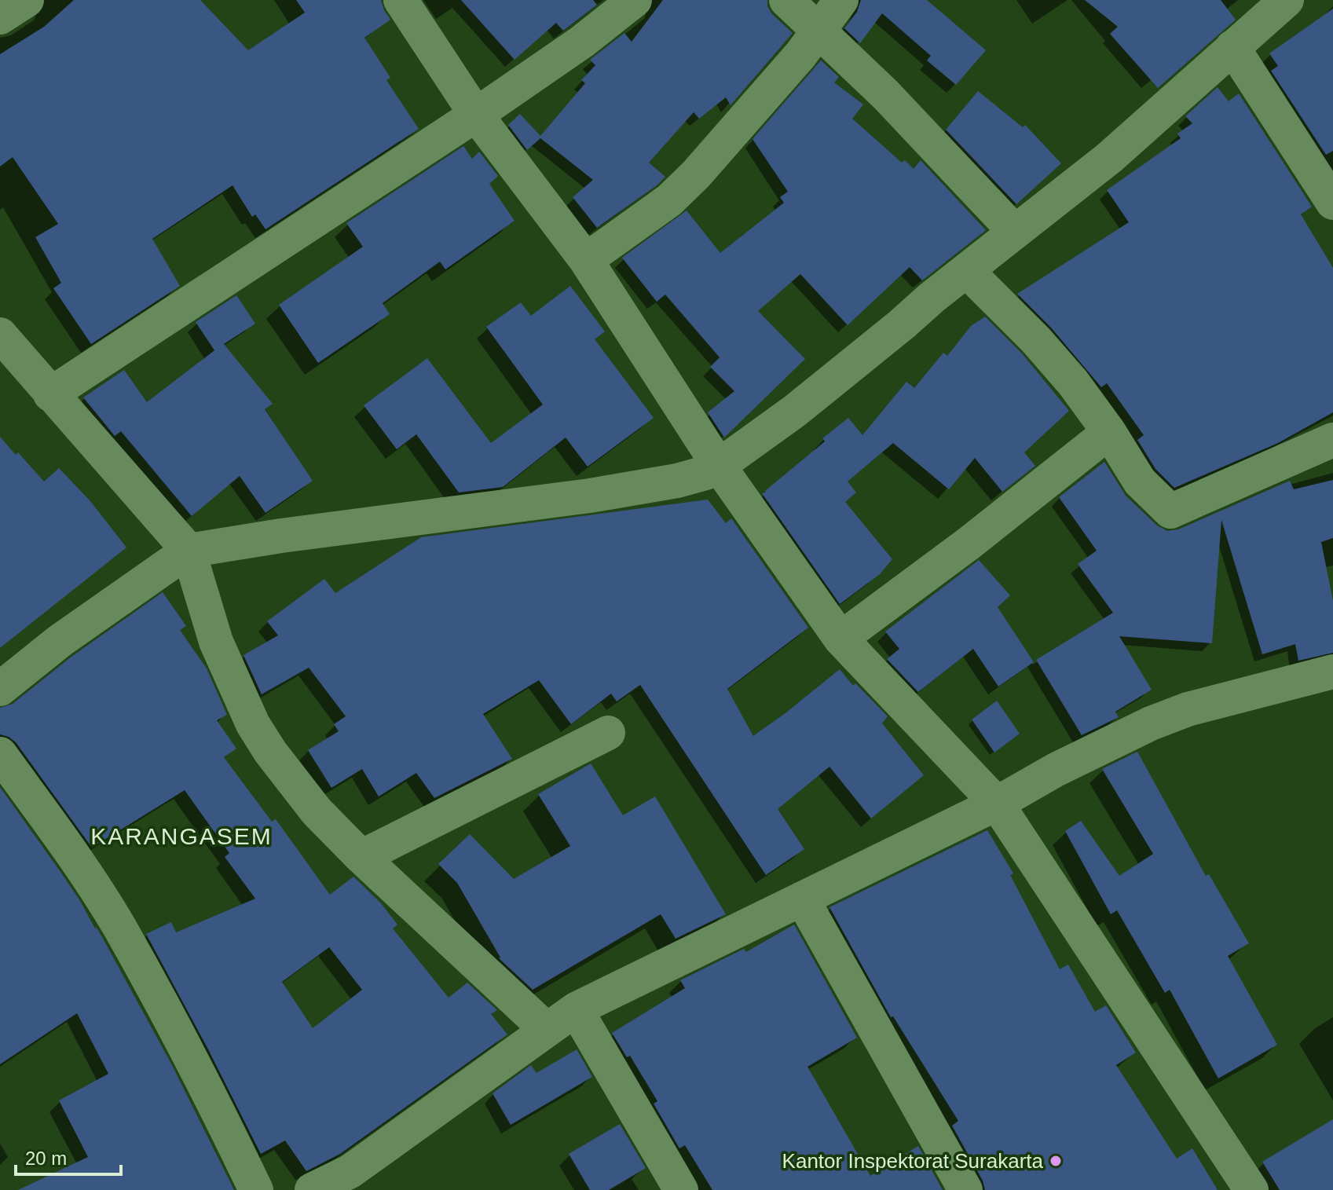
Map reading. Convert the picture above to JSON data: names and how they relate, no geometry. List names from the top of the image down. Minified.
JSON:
{"districts":["KARANGASEM"],"places":["Kantor Inspektorat Surakarta"],"scale_bar":"20 m"}
